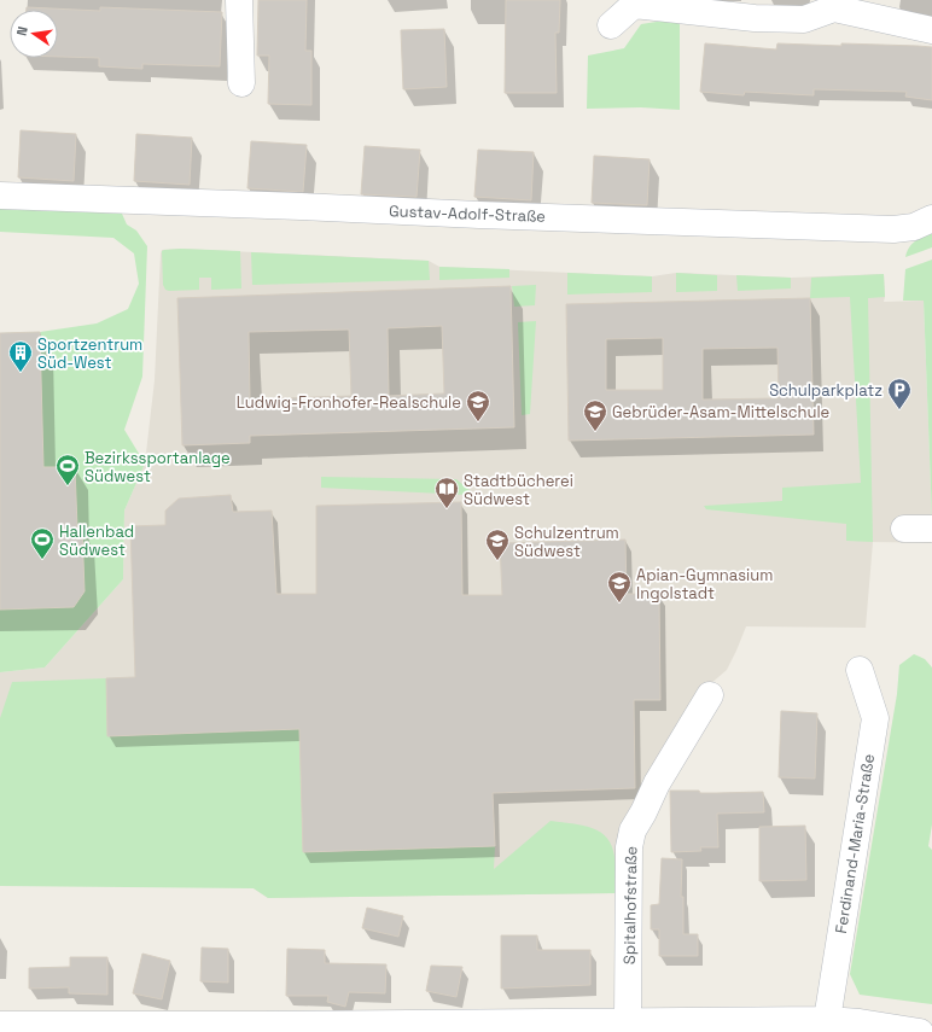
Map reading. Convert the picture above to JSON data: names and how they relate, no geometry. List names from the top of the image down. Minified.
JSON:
{"streets":{"street":["Gustav-Adolf-Straße","Ferdinand-Maria-Straße","Spitalhofstraße"]},"places":{"building":["Sportzentrum Süd-West"],"parking":["Schulparkplatz"],"school or university":["Ludwig-Fronhofer-Realschule","Gebrüder-Asam-Mittelschule","Schulzentrum Südwest","Apian-Gymnasium Ingolstadt"],"sports":["Bezirkssportanlage Südwest","Hallenbad Südwest"],"library":["Stadtbücherei Südwest"]},"north":"left"}
